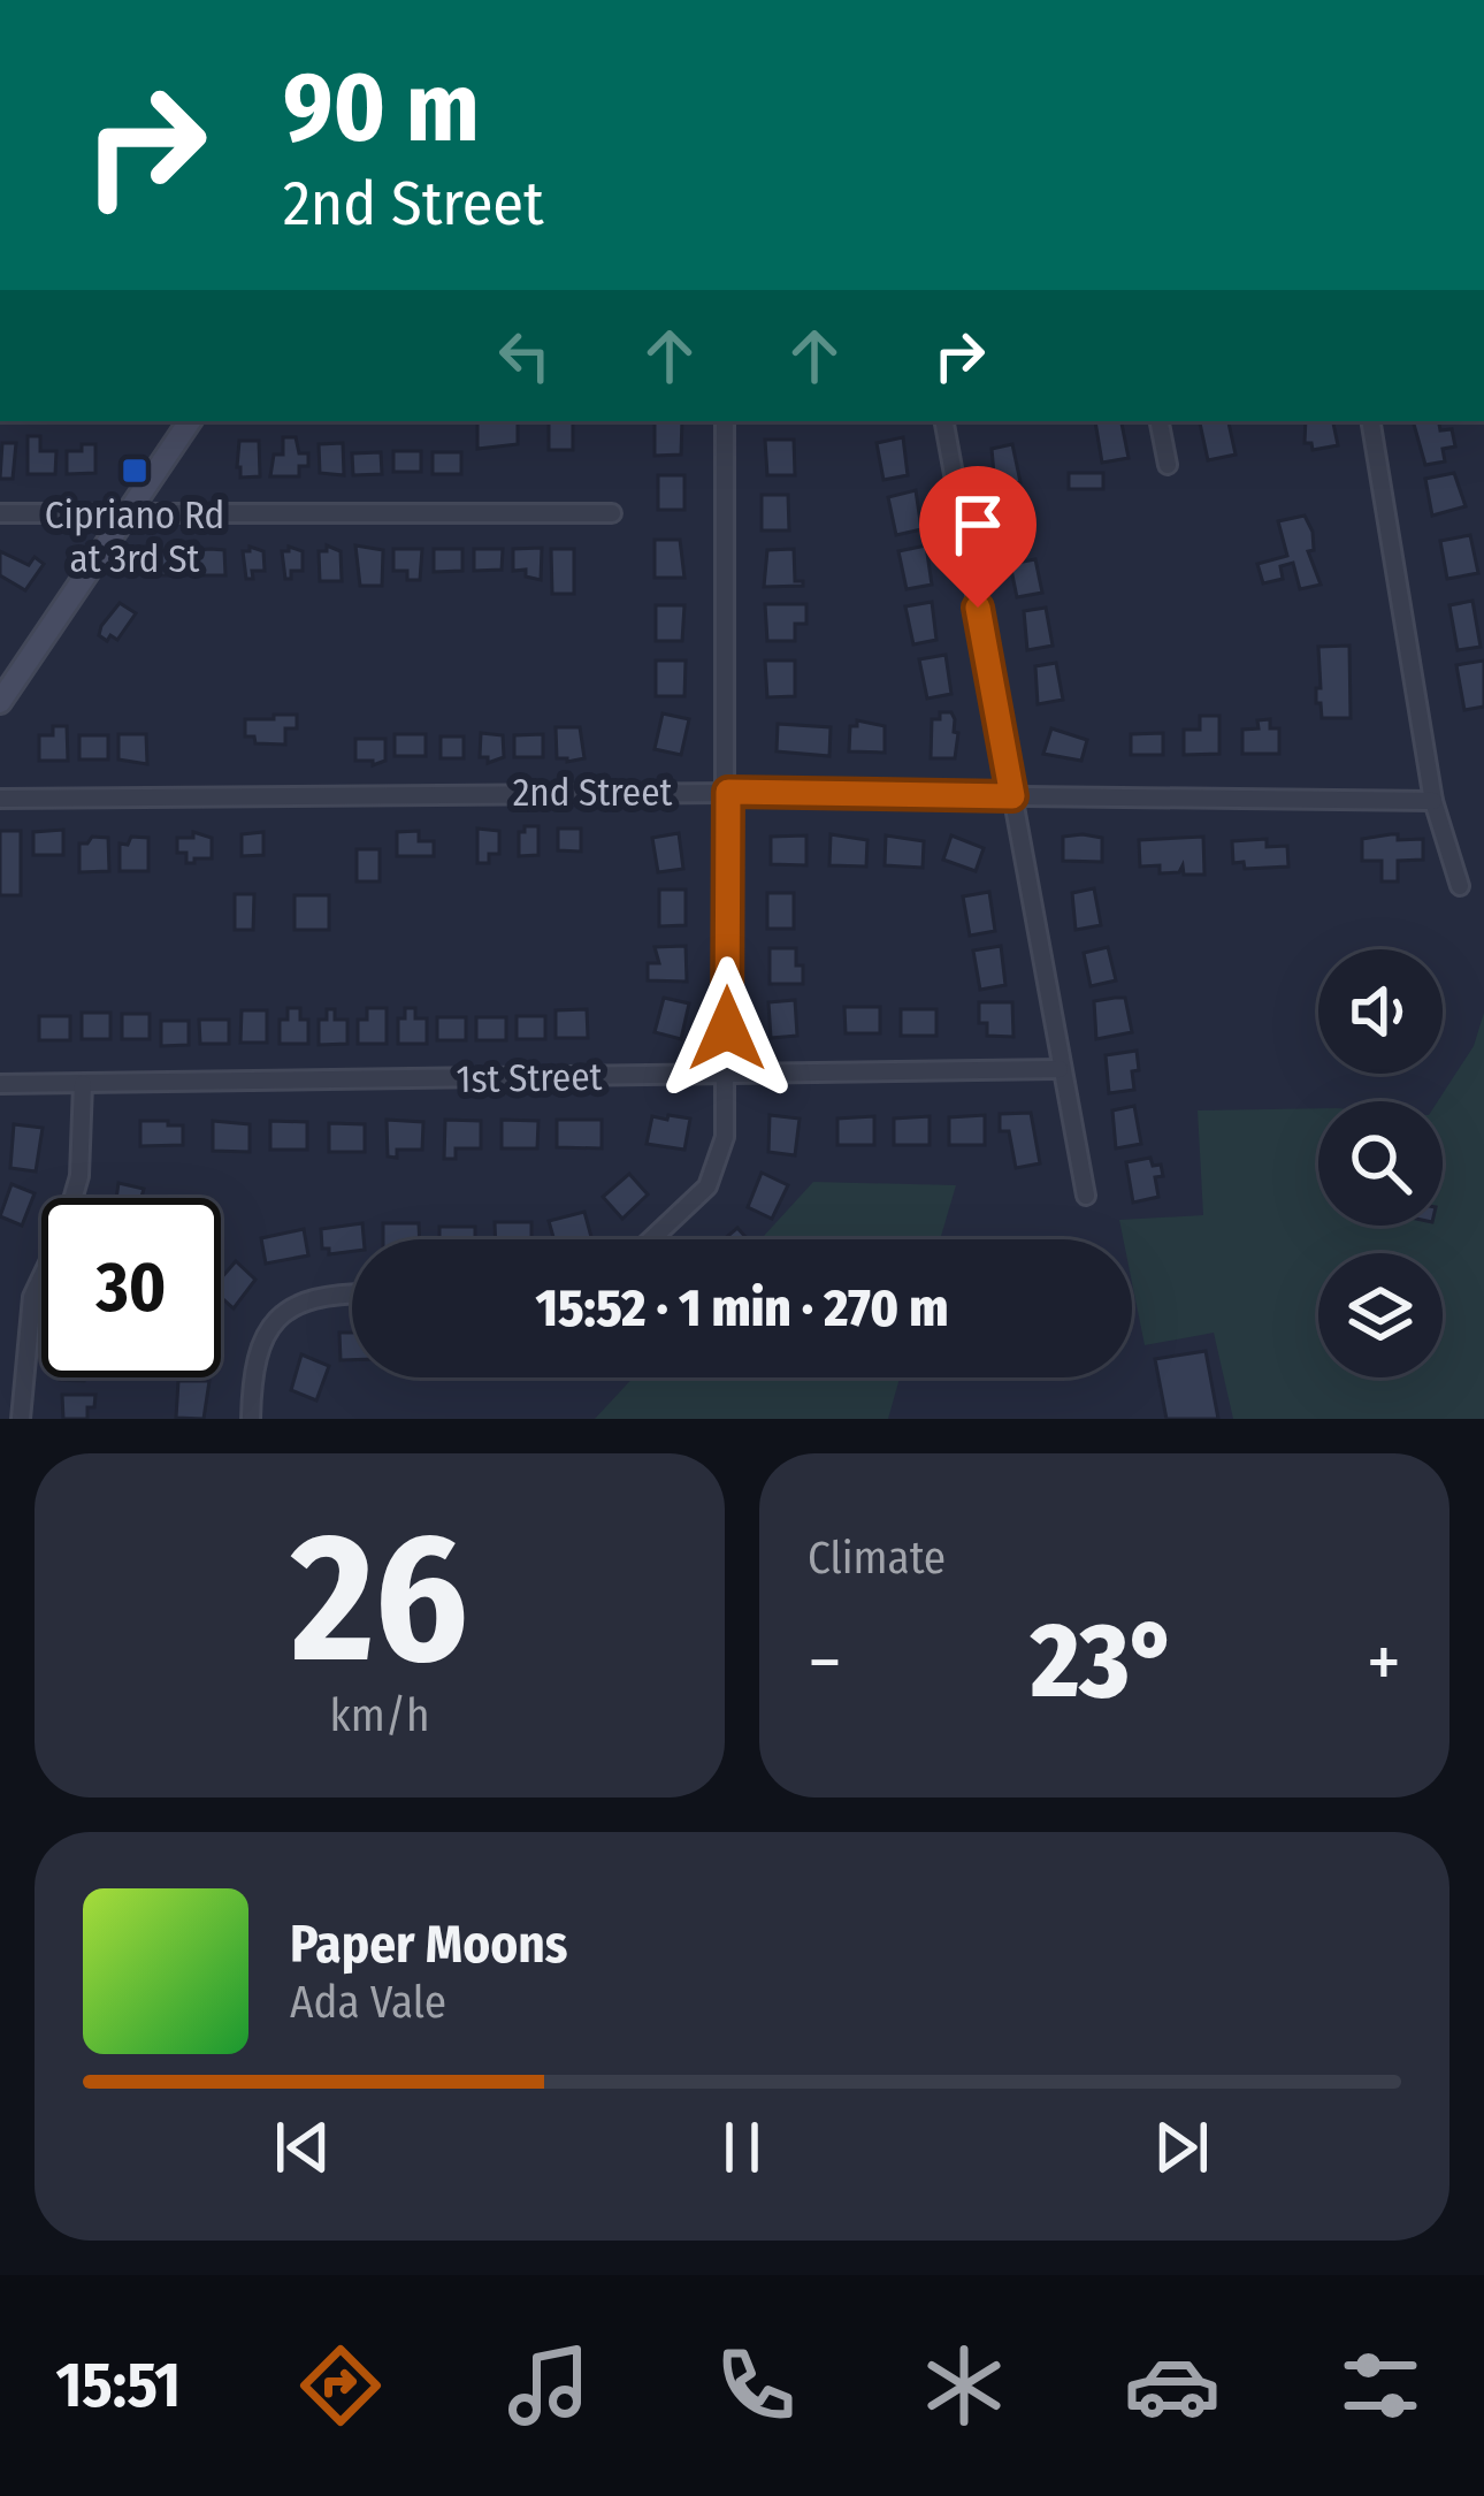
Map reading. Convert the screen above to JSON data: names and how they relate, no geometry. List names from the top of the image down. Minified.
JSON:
{"streets":{"street":["2nd Street","1st Street"]},"places":{"transit":["Cipriano Rd at 3rd St"]},"page":{"turn":["90 m","2nd Street"],"limit":"30","trip":"15:52 · 1 min · 270 m","tile":[["26","km/h"],"Climate"],"heat":["−","23°","+"],"song":["Paper Moons","Ada Vale"],"tabs":"15:51"}}
